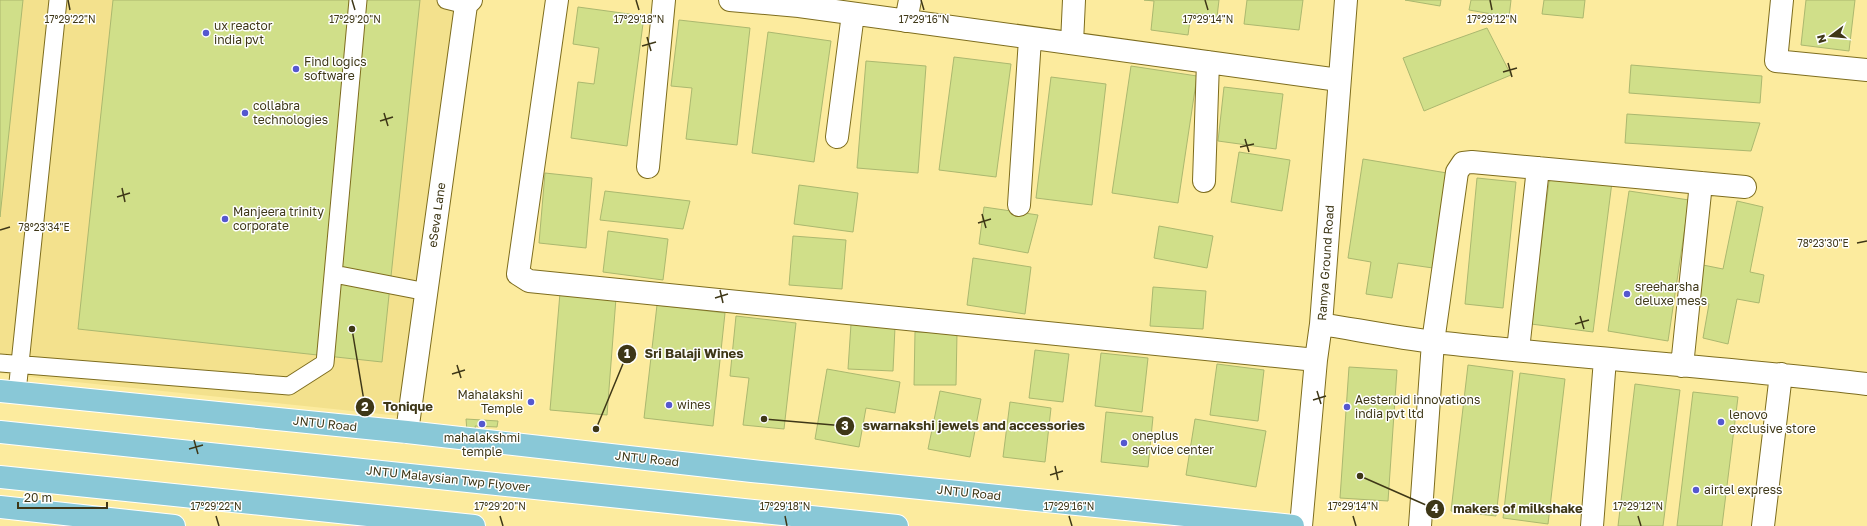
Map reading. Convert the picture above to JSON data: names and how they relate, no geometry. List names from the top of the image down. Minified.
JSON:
{"streets":{"main road":["JNTU Road","JNTU Malaysian Twp Flyover"],"street":["eSeva Lane","Ramya Ground Road"]},"crossings":[["eSeva Lane","JNTU Road"]],"places":["ux reactor india pvt","Find logics software","collabra technologies","Manjeera trinity corporate","sreeharsha deluxe mess","Tonique","Mahalakshi Temple","wines","Aesteroid innovations india pvt ltd","swarnakshi jewels and accessories","lenovo exclusive store","mahalakshmi temple","Sri Balaji Wines","oneplus service center","makers of milkshake","airtel express"],"scale_bar":"20 m","north":"left","coordinates":["17°29'22\"N","17°29'20\"N","17°29'18\"N","17°29'16\"N","17°29'14\"N","17°29'12\"N","78°23'34\"E","78°23'30\"E"]}
